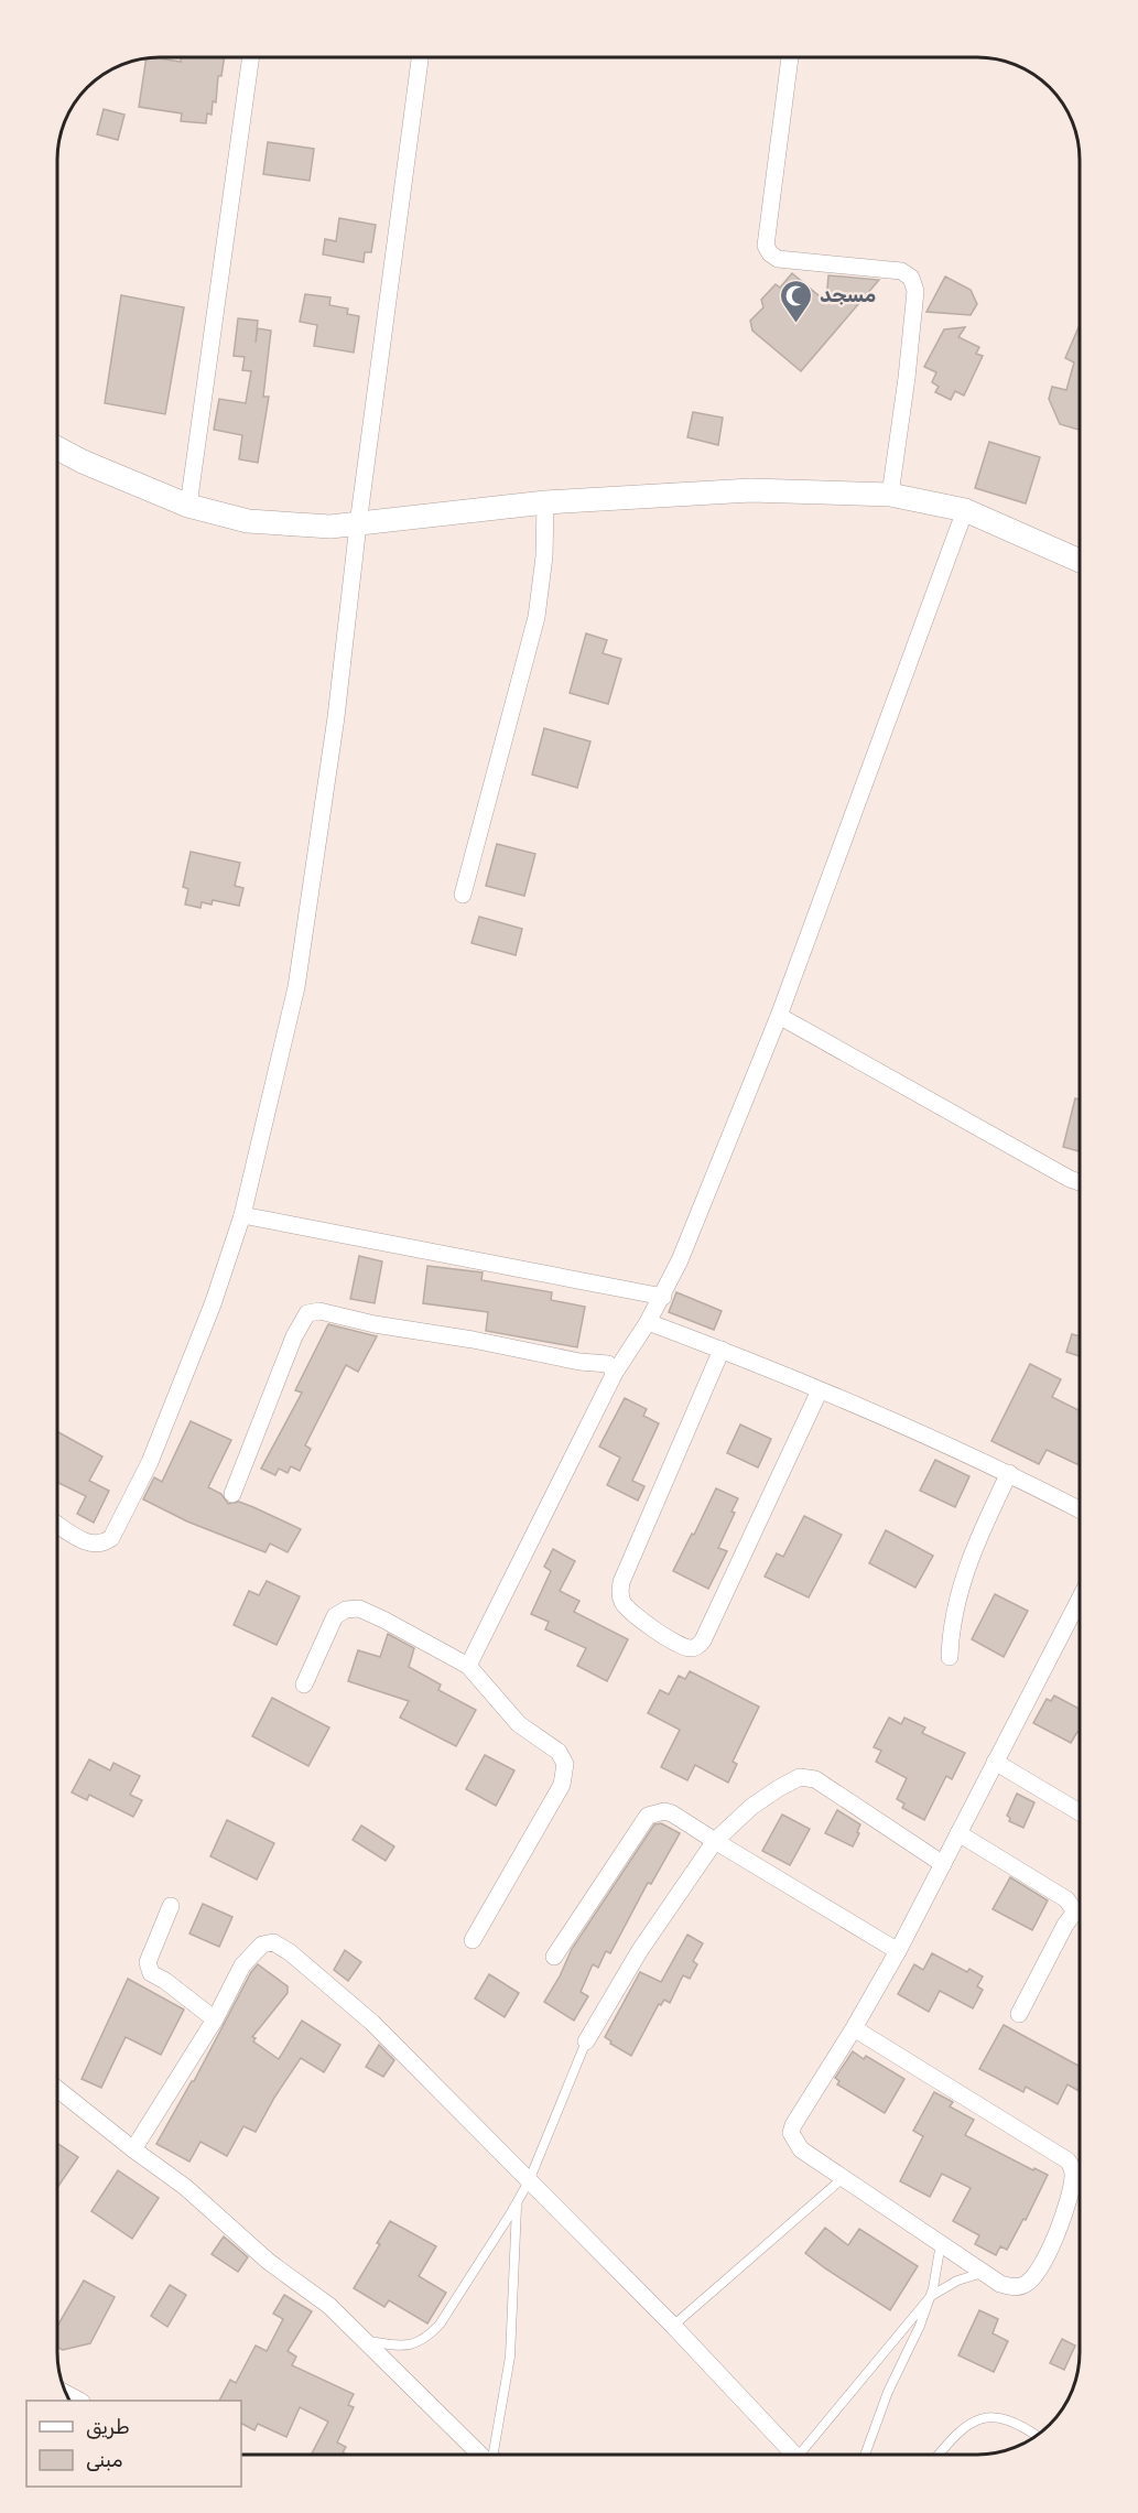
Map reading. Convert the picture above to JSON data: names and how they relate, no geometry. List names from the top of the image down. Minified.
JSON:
{"places":{"mosque":["مسجد"]},"legend":["طريق","مبنى"]}
